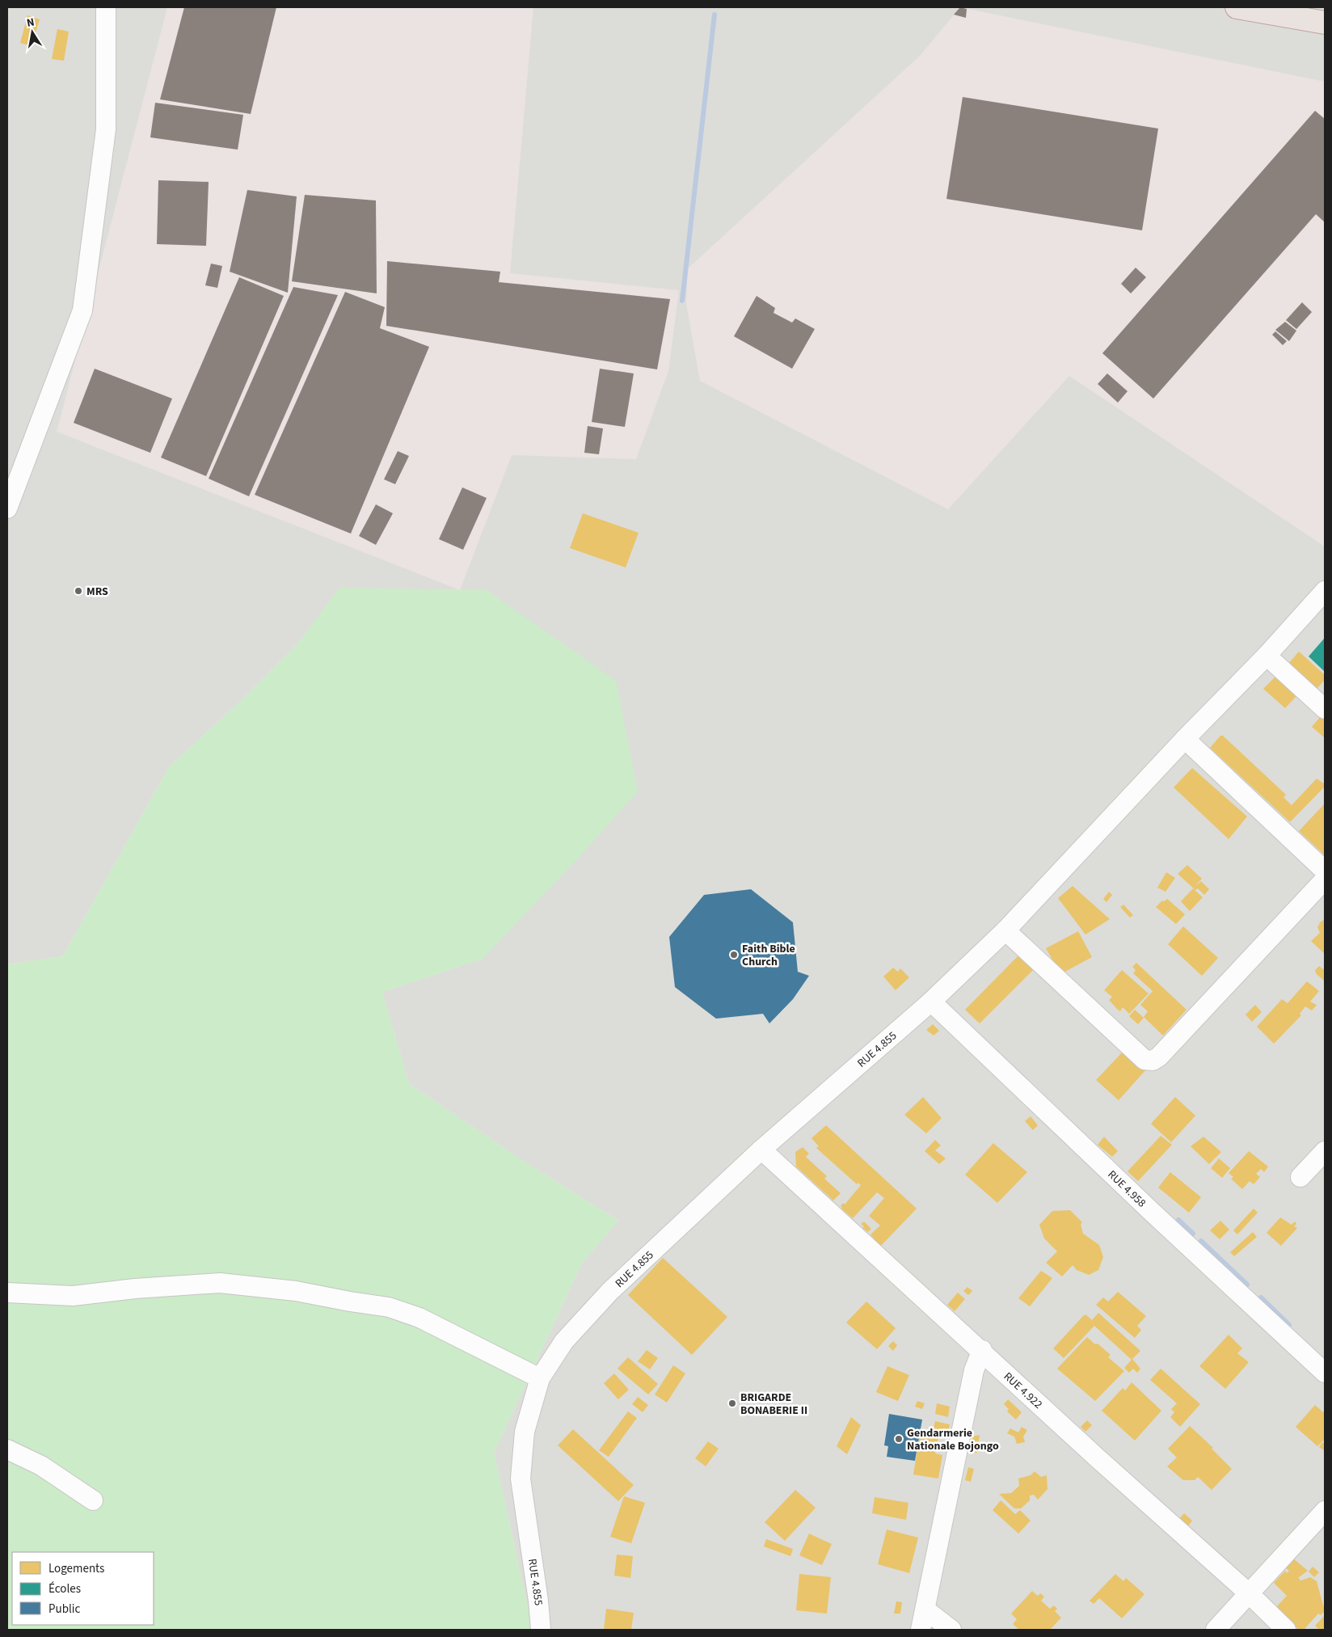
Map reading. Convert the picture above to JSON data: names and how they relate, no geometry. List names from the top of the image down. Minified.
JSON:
{"streets":{"street":["RUE 4.855","RUE 4.958","RUE 4.922"]},"crossings":[["RUE 4.855","RUE 4.958"],["RUE 4.855","RUE 4.922"]],"places":["MRS","Faith Bible Church","BRIGARDE BONABERIE II","Gendarmerie Nationale Bojongo"],"legend":["Logements","Écoles","Public"],"north":"top"}
